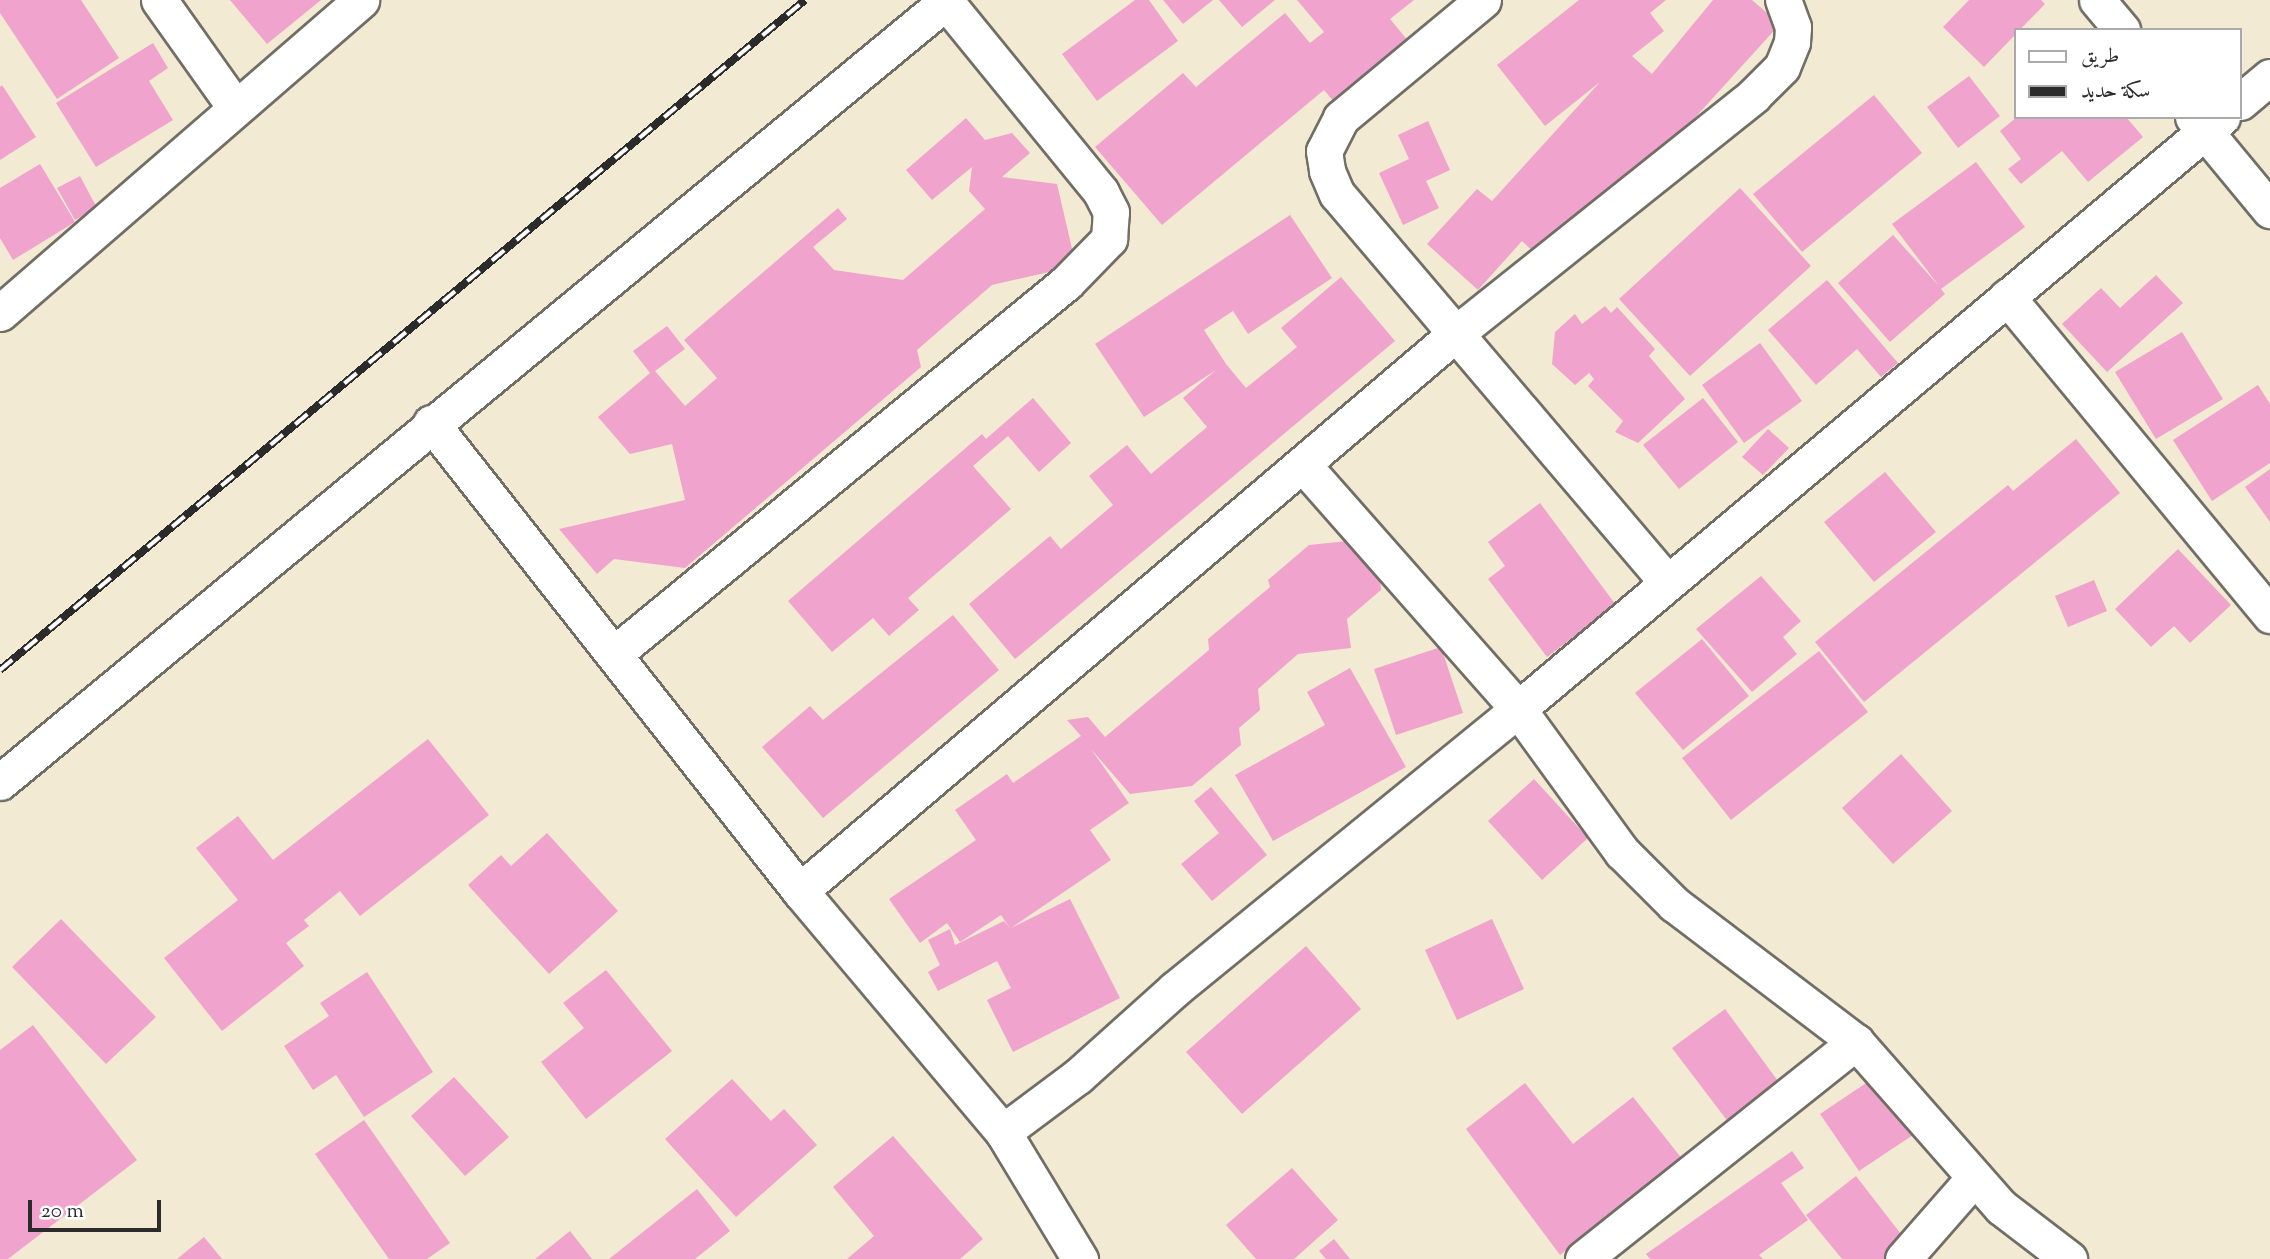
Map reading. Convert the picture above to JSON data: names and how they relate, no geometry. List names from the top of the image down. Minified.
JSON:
{"legend":["طريق","سكة حديد"],"scale_bar":"20 m"}
